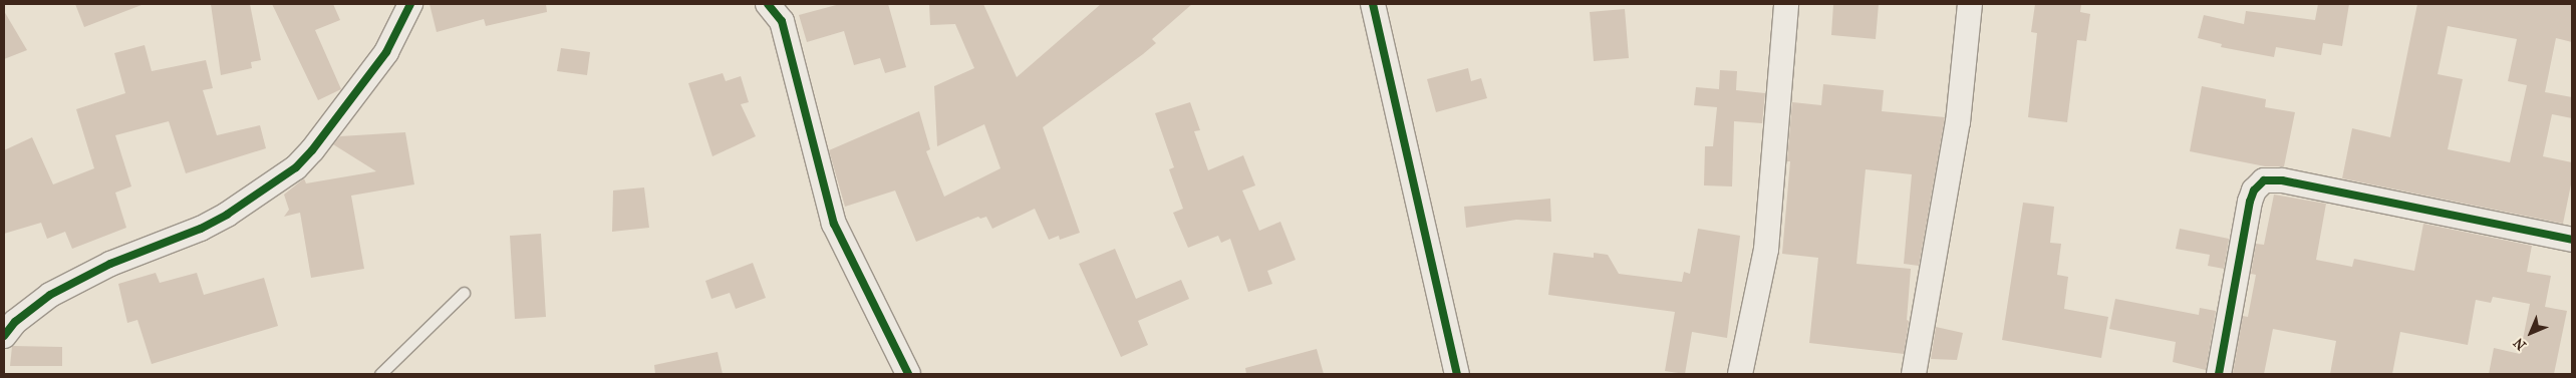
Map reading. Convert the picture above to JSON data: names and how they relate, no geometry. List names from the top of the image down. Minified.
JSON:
{"north":"bottom left"}
